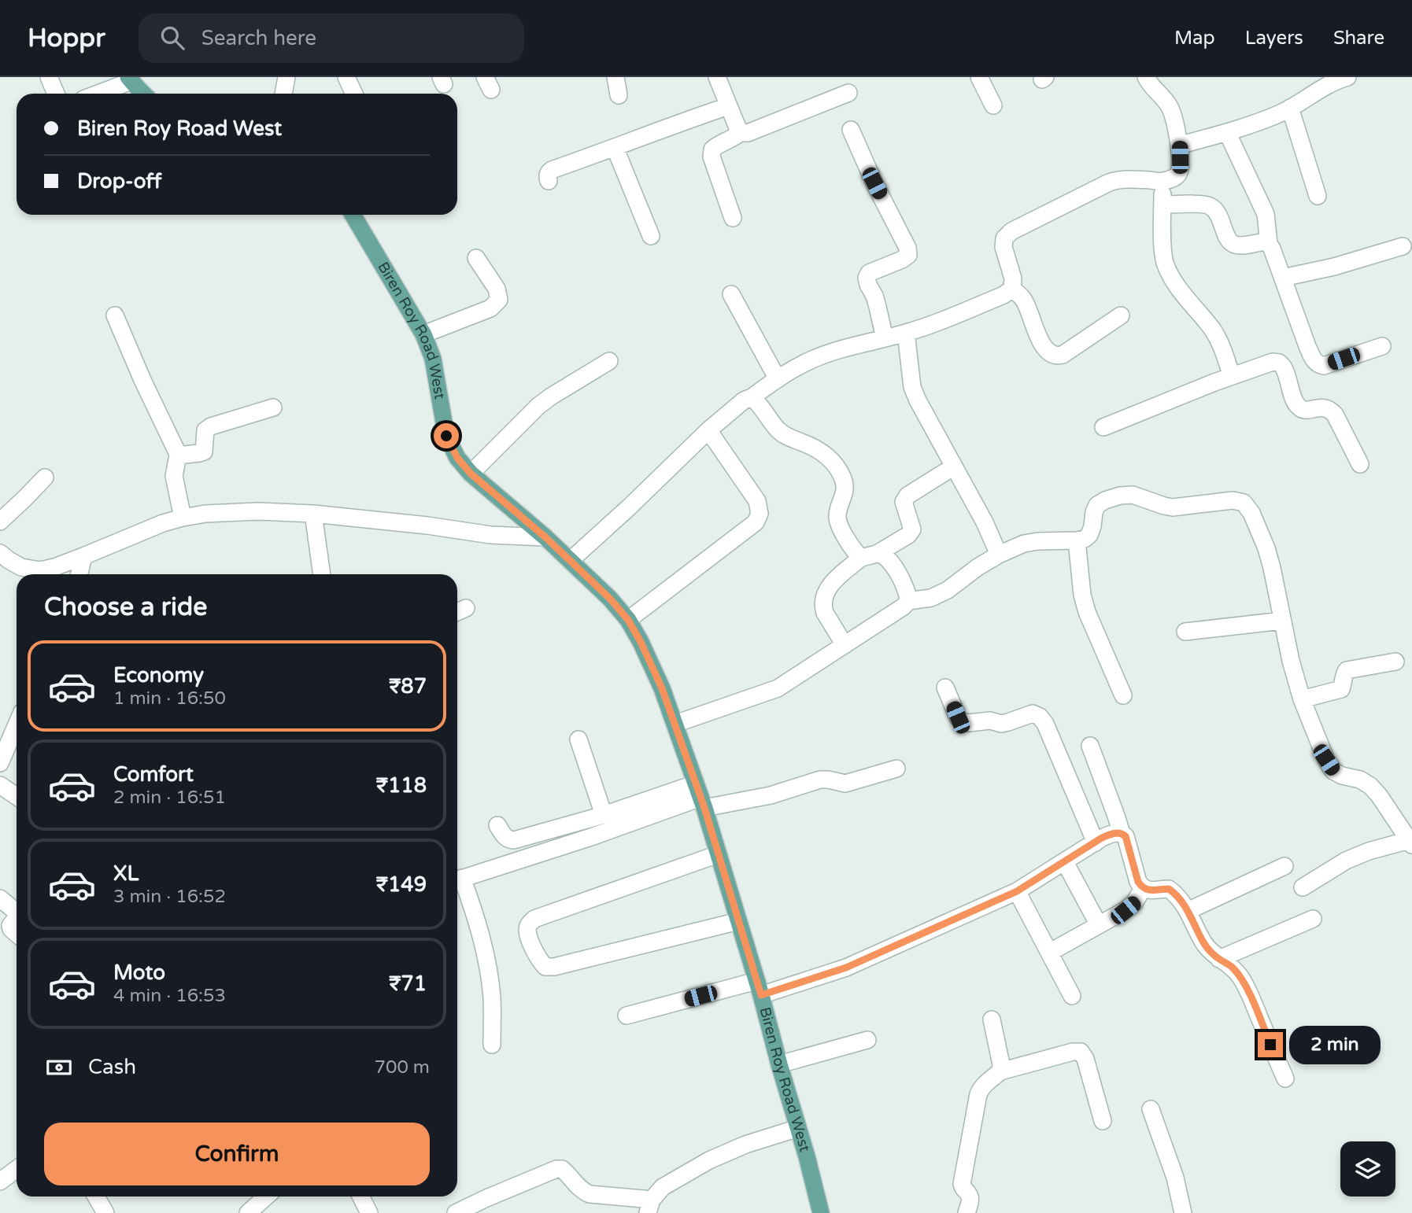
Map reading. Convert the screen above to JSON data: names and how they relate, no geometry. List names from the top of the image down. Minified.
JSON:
{"streets":{"main road":["Biren Roy Road West"]},"page":{"header":"Hoppr","search":"Search here","nav":["Map","Layers","Share"],"banner":["Biren Roy Road West","Drop-off"],"heading":"Choose a ride","list":[{"name":"Economy","note":"1 min · 16:50","value":"₹87"},{"name":"Comfort","note":"2 min · 16:51","value":"₹118"},{"name":"XL","note":"3 min · 16:52","value":"₹149"},{"name":"Moto","note":"4 min · 16:53","value":"₹71"}],"bubble":"2 min","pay":["Cash","700 m"],"buttons":"Confirm"}}
